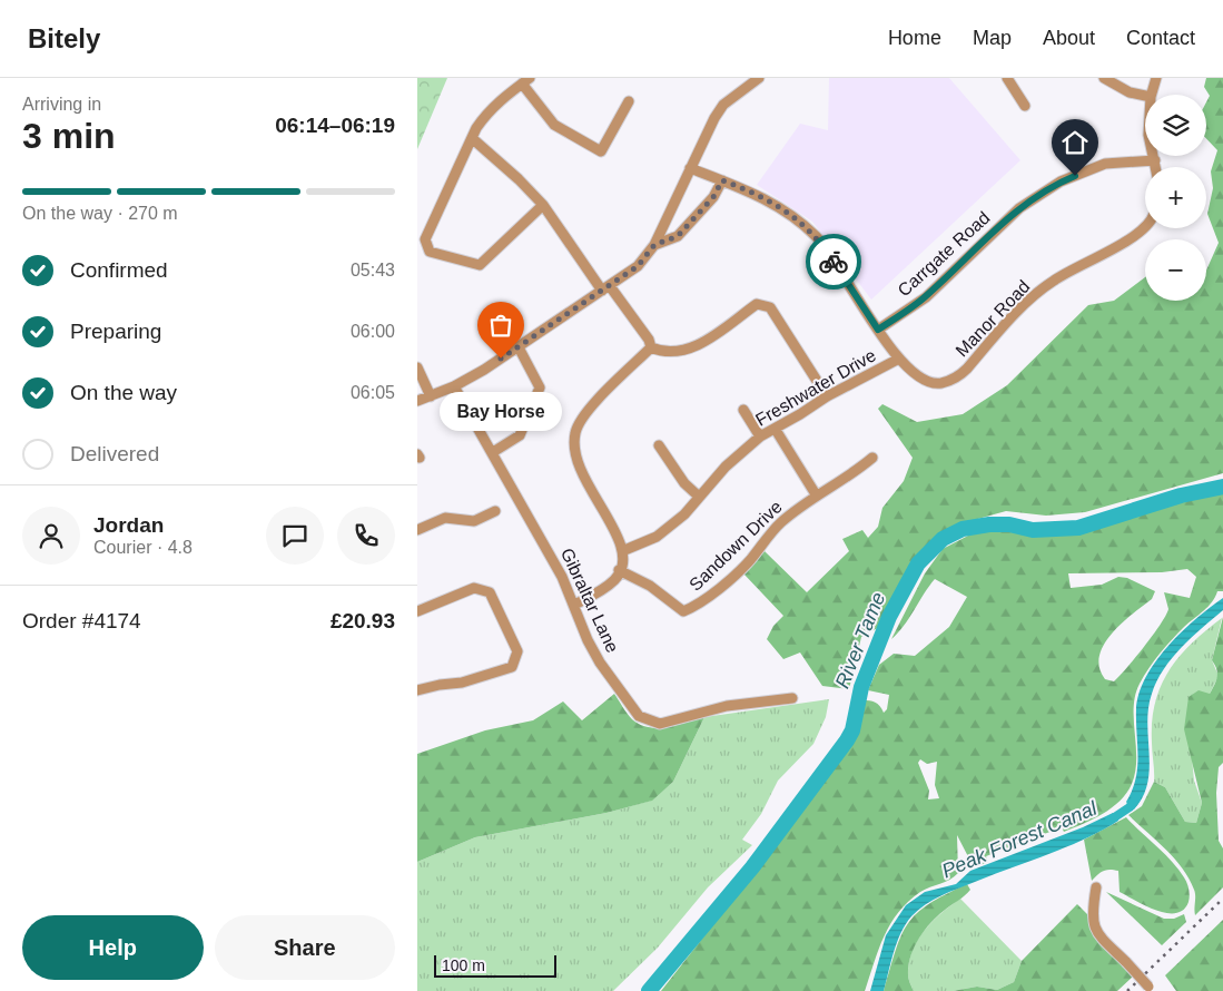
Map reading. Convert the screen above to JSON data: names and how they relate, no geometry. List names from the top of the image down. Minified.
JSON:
{"streets":{"street":["Carrgate Road","Manor Road","Freshwater Drive","Sandown Drive","Gibraltar Lane"]},"crossings":[["Carrgate Road","Manor Road"],["Manor Road","Freshwater Drive"]],"water":["River Tame","Peak Forest Canal"],"places":["Bay Horse"],"scale_bar":"100 m","page":{"header":"Bitely","nav":["Home","Map","About","Contact"],"heading":["3 min","Arriving in","06:14–06:19"],"panel":["Jordan","Courier · 4.8","Order #4174","£20.93"],"map_buttons":["+","−"],"bar":"On the way · 270 m","list":[["Confirmed","05:43"],["Preparing","06:00"],["On the way","06:05"],"Delivered"],"bubble":"Bay Horse","buttons":["Help","Share"],"scale":"100 m"}}
